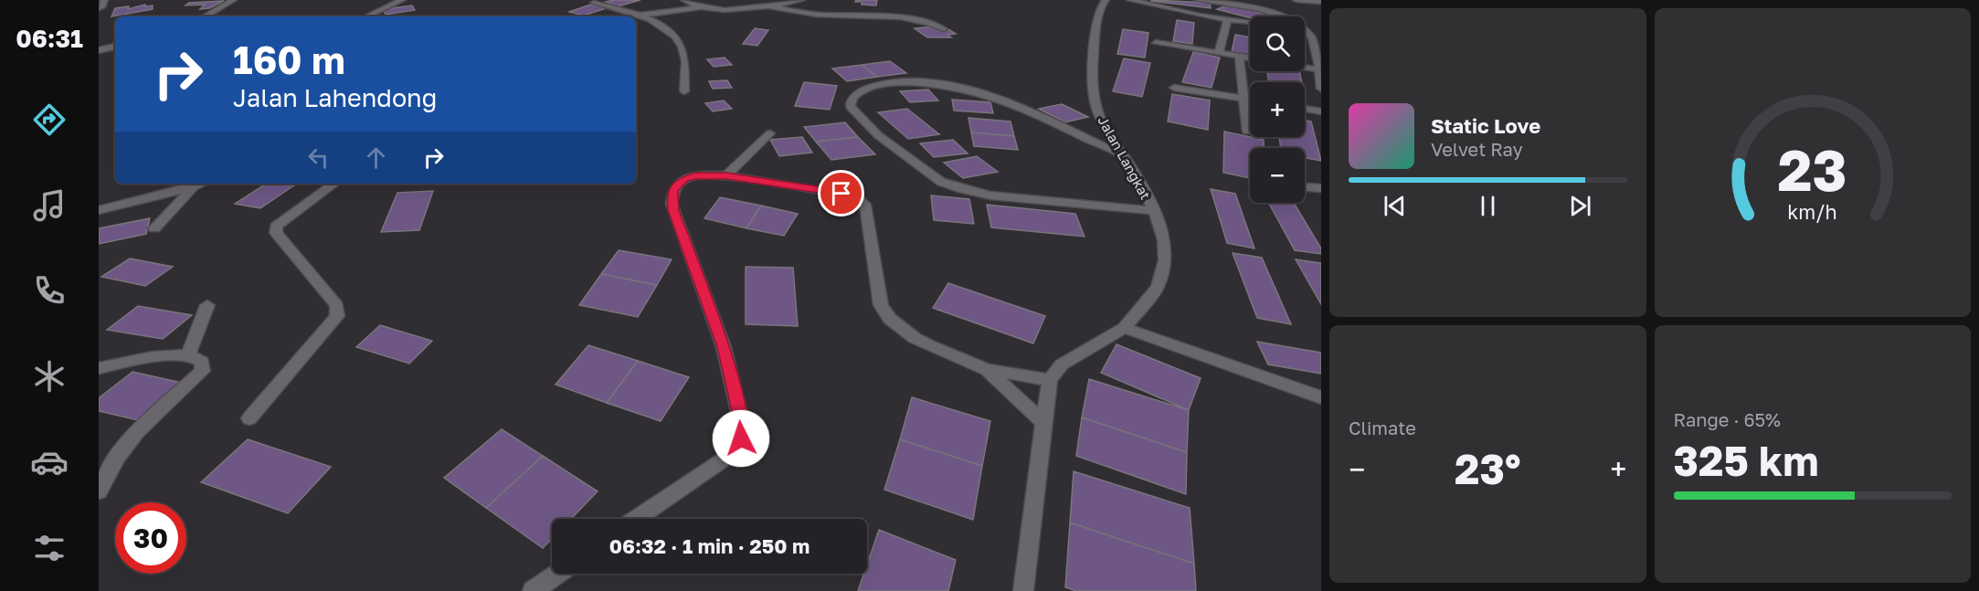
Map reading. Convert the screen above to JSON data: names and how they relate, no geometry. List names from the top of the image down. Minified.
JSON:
{"streets":{"street":["Jalan Langkat"]},"page":{"tabs":"06:31","map_buttons":["+","−"],"turn":["160 m","Jalan Lahendong"],"song":["Static Love","Velvet Ray"],"tile":["Climate",["Range · 65%","325 km"]],"heat":["−","23°","+"],"limit":"30","trip":"06:32 · 1 min · 250 m","gauge":["23","km/h"]}}
